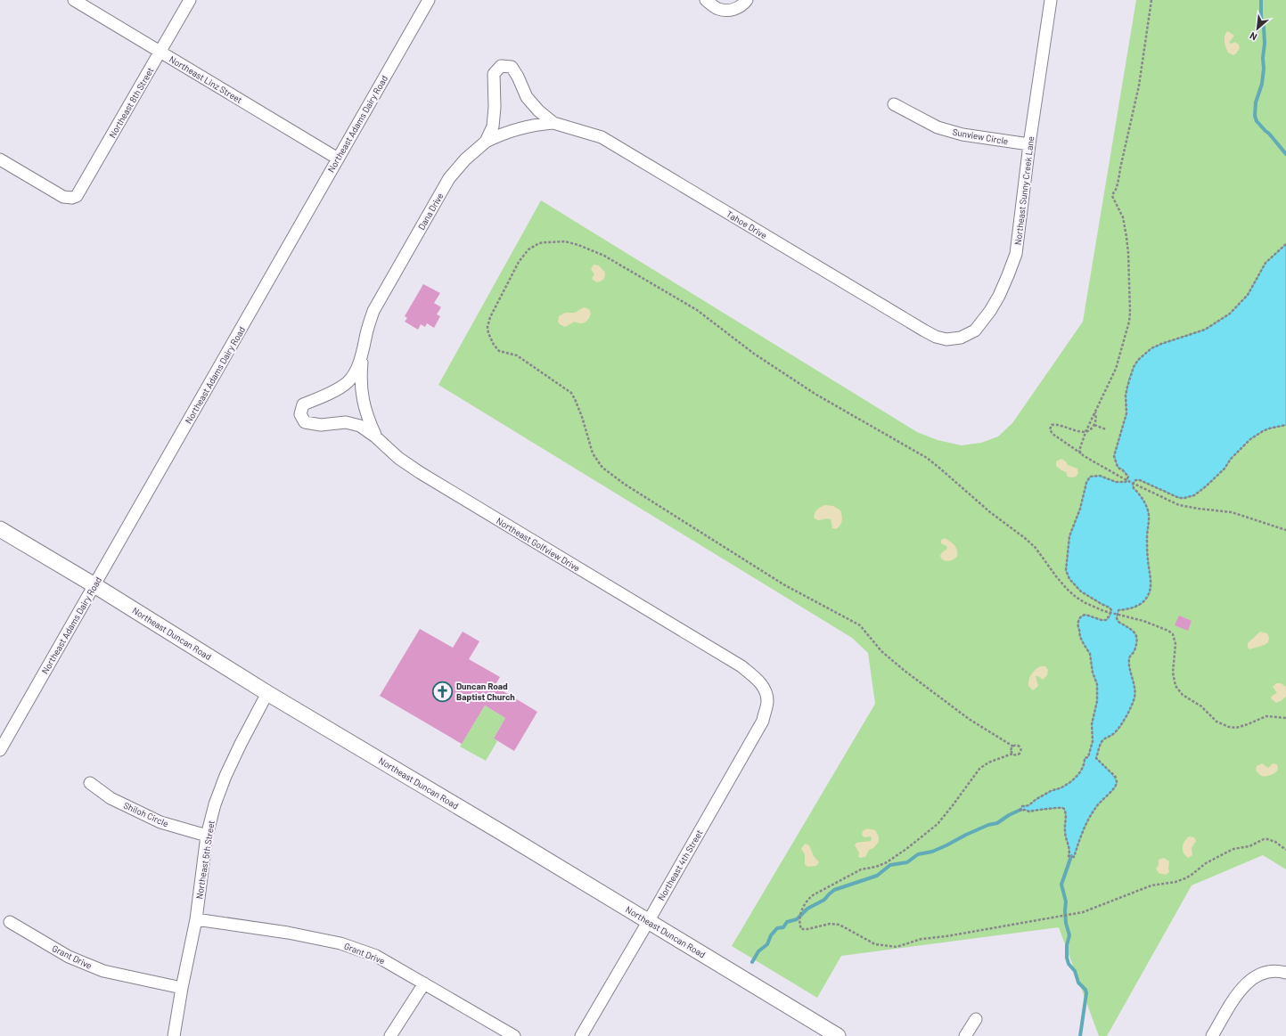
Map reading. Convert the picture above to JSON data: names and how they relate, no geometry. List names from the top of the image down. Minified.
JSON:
{"streets":{"street":["Northeast Linz Street","Northeast 8th Street","Northeast Adams Dairy Road","Sunview Circle","Northeast Sunny Creek Lane","Dana Drive","Tahoe Drive","Northeast Golfview Drive","Northeast Duncan Road","Shiloh Circle","Northeast 5th Street","Northeast 4th Street","Grant Drive"]},"crossings":[["Northeast Linz Street","Northeast 8th Street"],["Northeast Linz Street","Northeast Adams Dairy Road"],["Northeast Adams Dairy Road","Northeast Duncan Road"],["Sunview Circle","Northeast Sunny Creek Lane"],["Northeast Sunny Creek Lane","Tahoe Drive"],["Dana Drive","Tahoe Drive"],["Dana Drive","Northeast Golfview Drive"],["Northeast Golfview Drive","Northeast 4th Street"],["Northeast Duncan Road","Northeast 5th Street"],["Northeast Duncan Road","Northeast 4th Street"],["Shiloh Circle","Northeast 5th Street"],["Northeast 5th Street","Grant Drive"]],"places":{"church":["Duncan Road Baptist Church"]},"north":"bottom left"}
